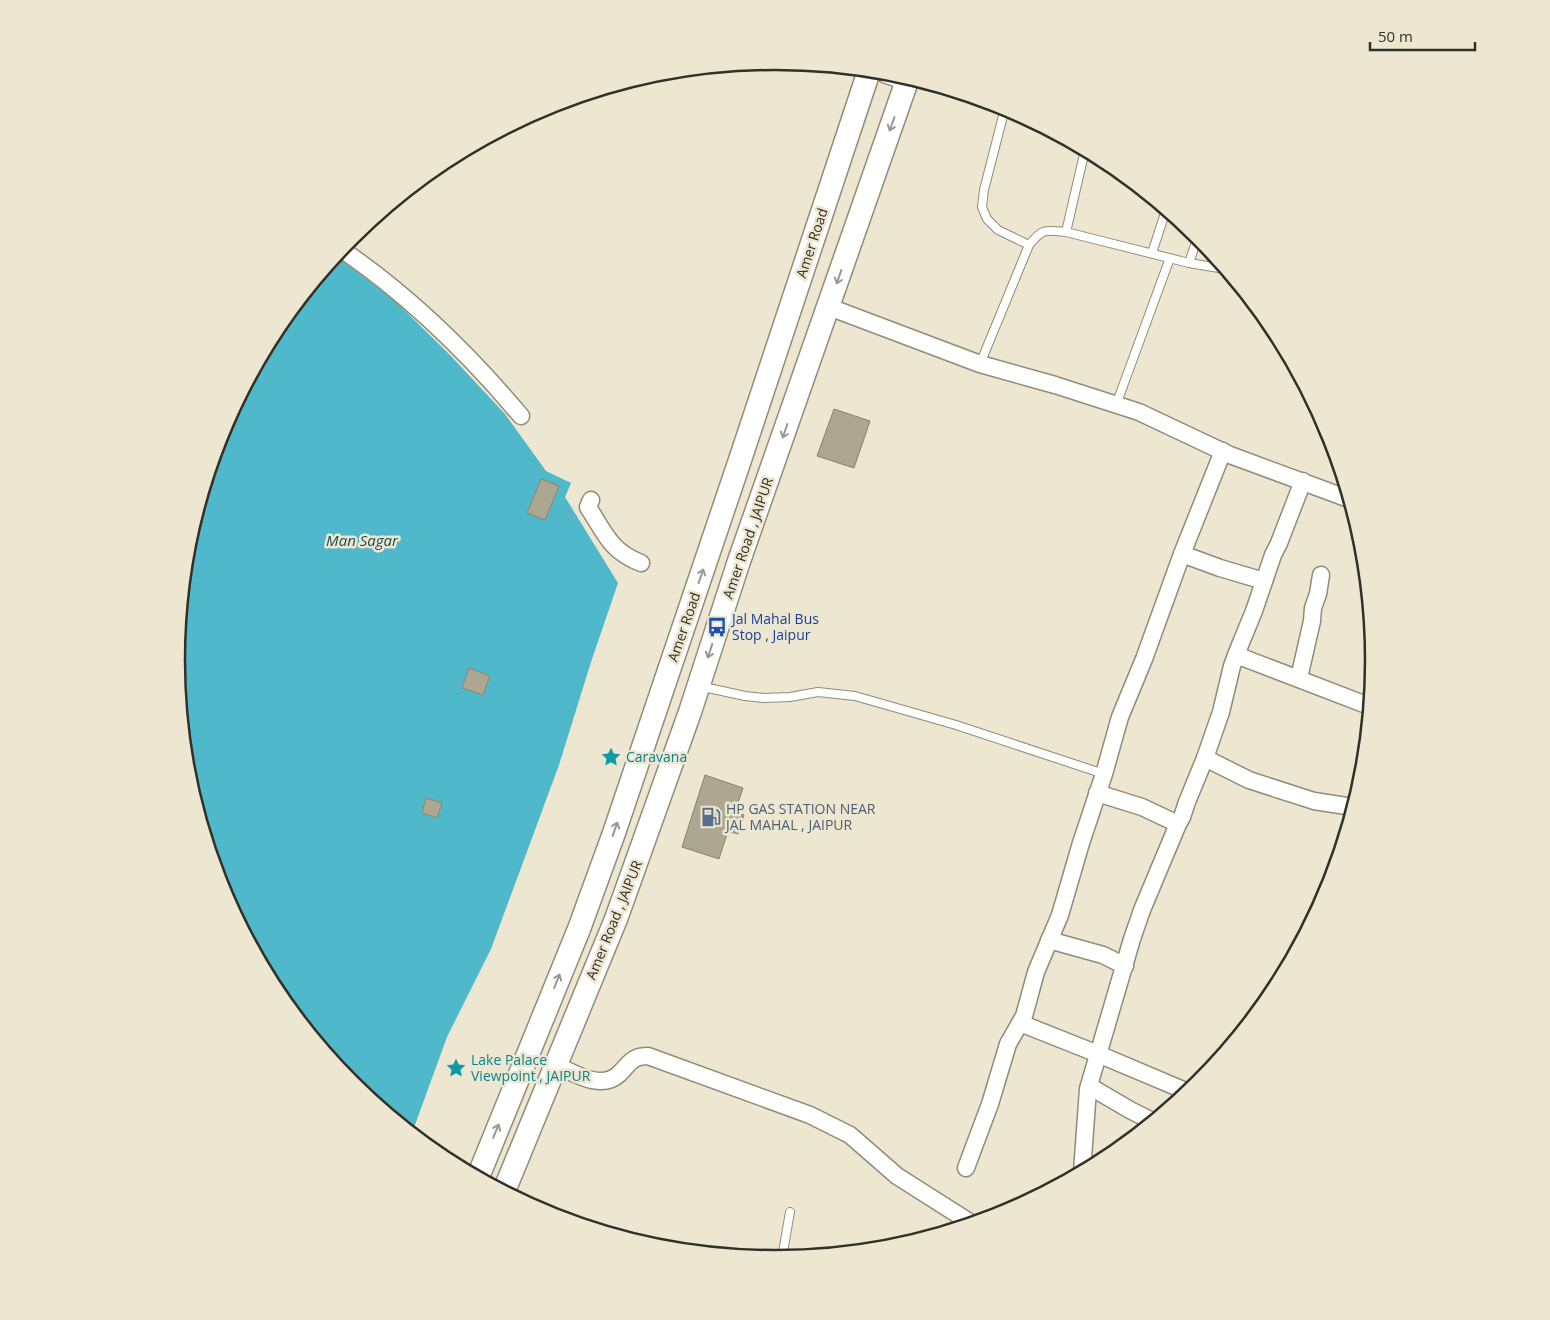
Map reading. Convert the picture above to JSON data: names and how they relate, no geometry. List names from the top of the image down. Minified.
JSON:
{"streets":{"main road":["Amer Road","Amer Road , JAIPUR"]},"one_way":["Amer Road","Amer Road , JAIPUR"],"water":["Man Sagar"],"places":{"bus stop":["Jal Mahal Bus Stop , Jaipur"],"place":["Caravana","Lake Palace Viewpoint , JAIPUR"],"fuel station":["HP GAS STATION NEAR JAL MAHAL , JAIPUR"]},"scale_bar":"50 m"}
